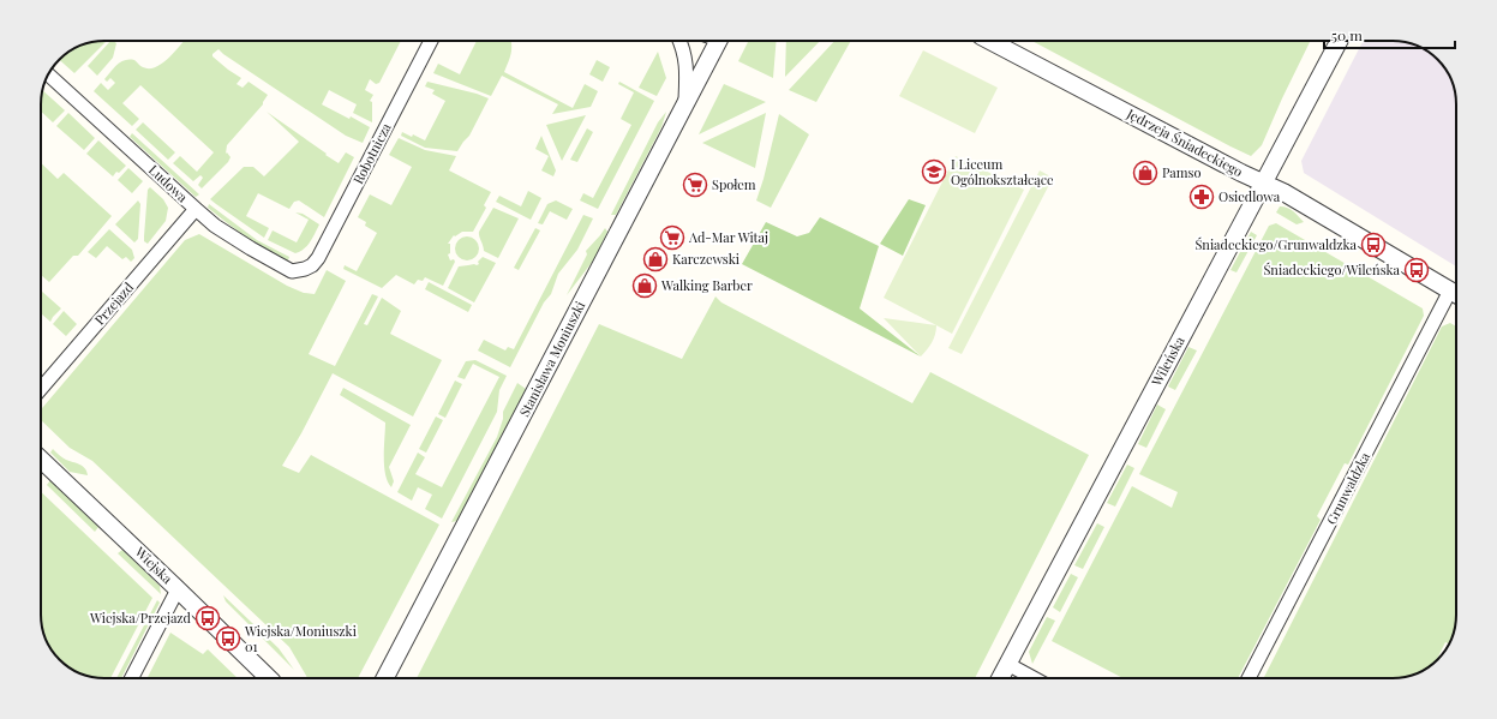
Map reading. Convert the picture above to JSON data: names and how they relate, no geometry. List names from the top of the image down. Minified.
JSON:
{"streets":{"street":["Jędrzeja Śniadeckiego","Robotnicza","Ludowa","Przejazd","Stanisława Moniuszki","Wileńska","Grunwaldzka","Wiejska"]},"crossings":[["Jędrzeja Śniadeckiego","Wileńska"],["Jędrzeja Śniadeckiego","Grunwaldzka"],["Robotnicza","Ludowa"],["Ludowa","Przejazd"]],"places":{"school or university":["I Liceum Ogólnokształcące"],"shop":["Pamso","Karczewski","Walking Barber"],"supermarket":["Społem","Ad-Mar Witaj"],"pharmacy":["Osiedlowa"],"bus stop":["Śniadeckiego/Grunwaldzka","Śniadeckiego/Wileńska","Wiejska/Przejazd","Wiejska/Moniuszki 01"]},"scale_bar":"50 m"}
